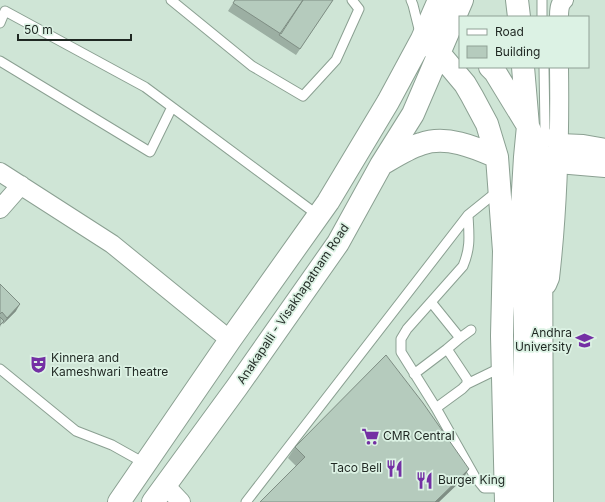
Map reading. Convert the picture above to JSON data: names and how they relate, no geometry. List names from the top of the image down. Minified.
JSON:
{"streets":{"main road":["Anakapalli - Visakhapatnam Road"]},"places":{"school or university":["Andhra University"],"theatre":["Kinnera and Kameshwari Theatre"],"supermarket":["CMR Central"],"restaurant":["Taco Bell","Burger King"]},"legend":["Road","Building"],"scale_bar":"50 m"}
